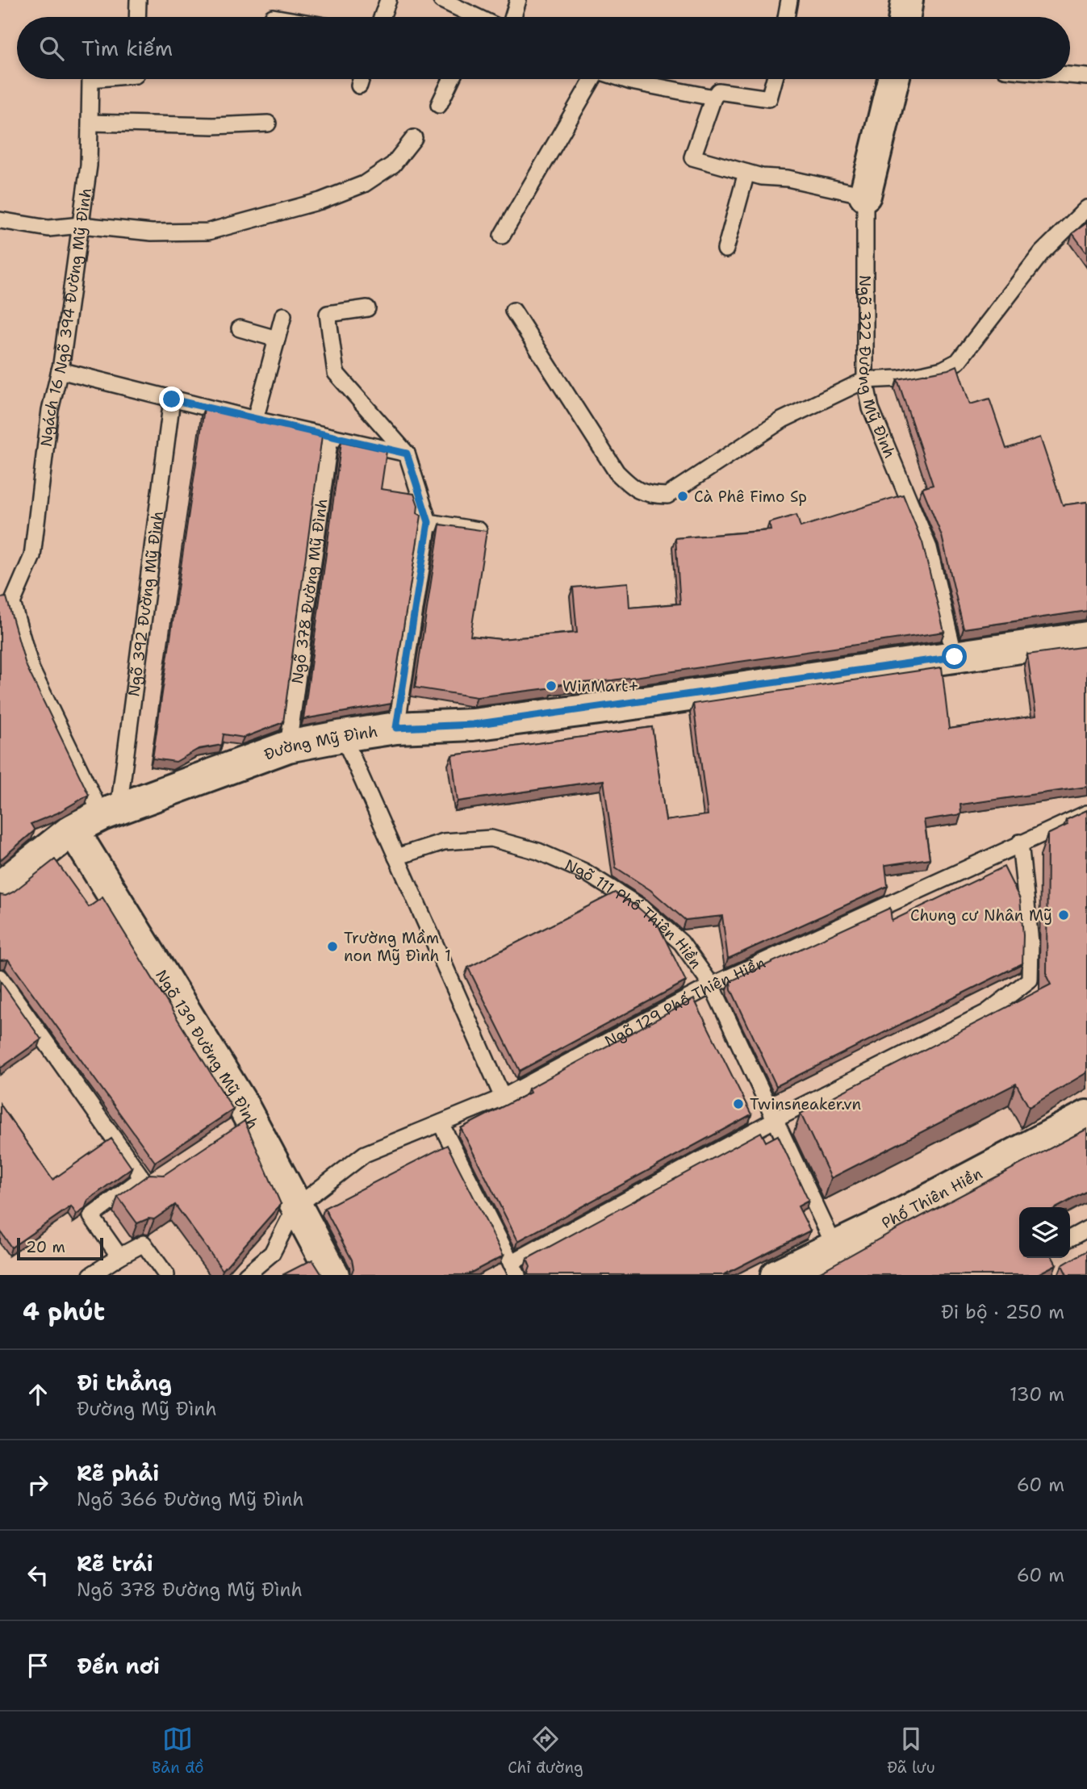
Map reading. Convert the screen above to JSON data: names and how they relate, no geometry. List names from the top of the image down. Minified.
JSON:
{"streets":{"street":["Ngõ 322 Đường Mỹ Đình","Đường Mỹ Đình","Ngõ 139 Đường Mỹ Đình","Phố Thiên Hiền"],"lane":["Ngách 16 Ngõ 394 Đường Mỹ Đình","Ngõ 378 Đường Mỹ Đình","Ngõ 392 Đường Mỹ Đình","Ngõ 111 Phố Thiên Hiền","Ngõ 129 Phố Thiên Hiền"]},"crossings":[["Ngõ 322 Đường Mỹ Đình","Đường Mỹ Đình"],["Ngõ 378 Đường Mỹ Đình","Đường Mỹ Đình"],["Ngõ 392 Đường Mỹ Đình","Đường Mỹ Đình"],["Đường Mỹ Đình","Ngõ 139 Đường Mỹ Đình"],["Ngõ 111 Phố Thiên Hiền","Ngõ 129 Phố Thiên Hiền"],["Ngõ 111 Phố Thiên Hiền","Phố Thiên Hiền"],["Ngõ 129 Phố Thiên Hiền","Ngõ 139 Đường Mỹ Đình"]],"places":["Cà Phê Fimo Sp","WinMart+","Chung cư Nhân Mỹ","Trường Mầm non Mỹ Đình 1","Twinsneaker.vn"],"scale_bar":"20 m","page":{"search":"Tìm kiếm","scale":"20 m","heading":["4 phút","Đi bộ · 250 m"],"list":[["Đi thẳng","Đường Mỹ Đình","130 m"],["Rẽ phải","Ngõ 366 Đường Mỹ Đình","60 m"],["Rẽ trái","Ngõ 378 Đường Mỹ Đình","60 m"],"Đến nơi"],"nav":["Bản đồ","Chỉ đường","Đã lưu"]}}
